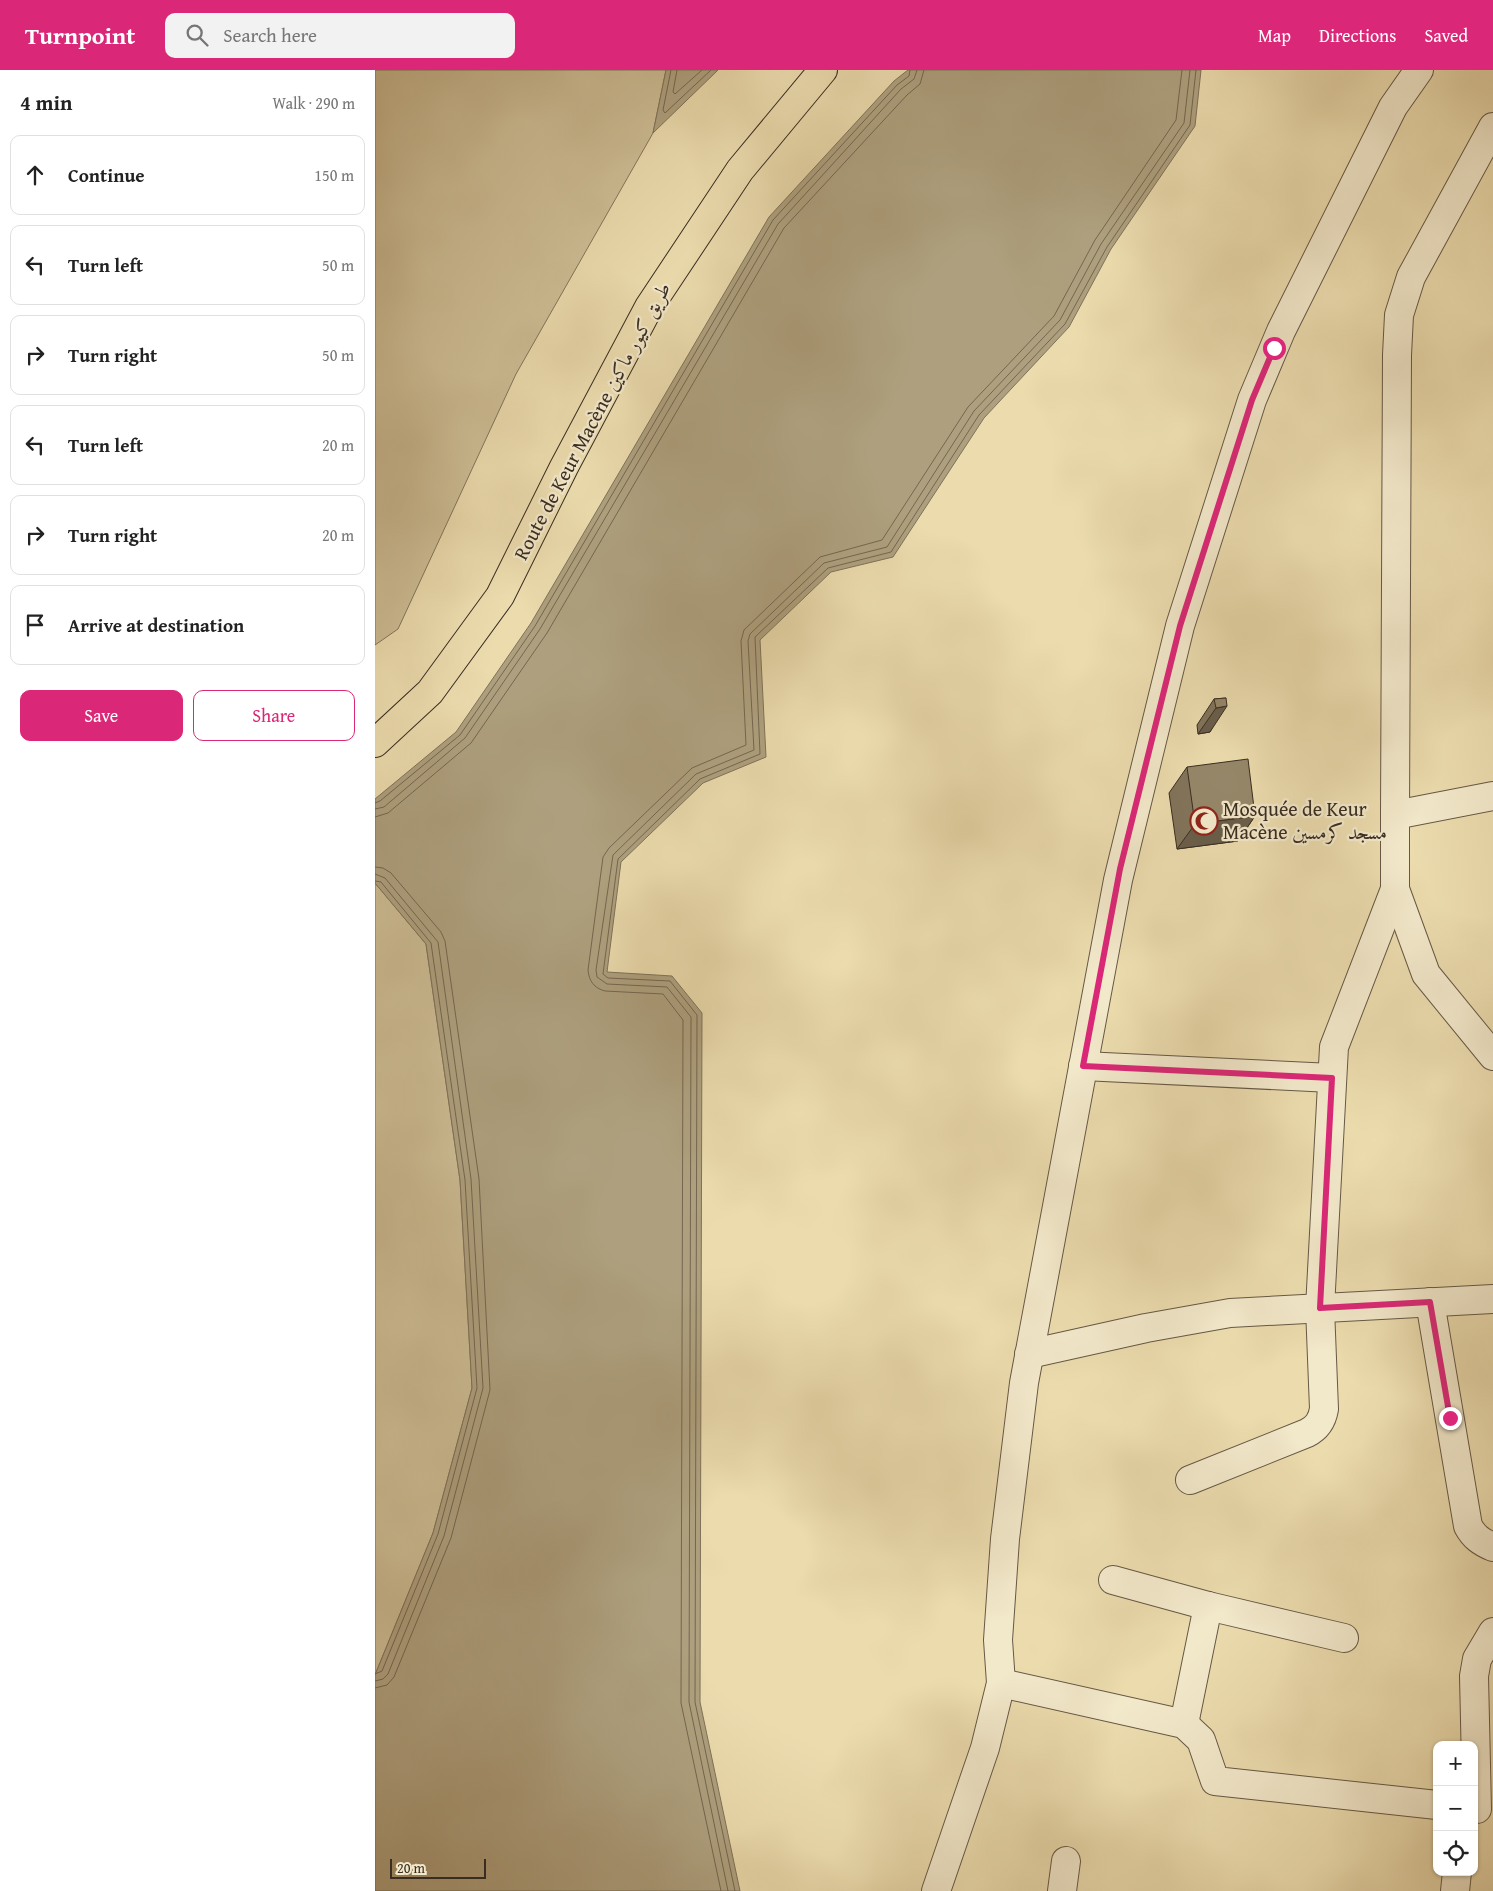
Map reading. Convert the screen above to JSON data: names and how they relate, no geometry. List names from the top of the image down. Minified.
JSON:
{"streets":{"main road":["Route de Keur Macène طريق كيور ماكين"]},"places":{"mosque":["Mosquée de Keur Macène مسجد كرمسين"]},"scale_bar":"20 m","page":{"header":"Turnpoint","search":"Search here","nav":["Map","Directions","Saved"],"heading":["4 min","Walk · 290 m"],"list":[["Continue","150 m"],["Turn left","50 m"],["Turn right","50 m"],["Turn left","20 m"],["Turn right","20 m"],"Arrive at destination"],"buttons":["Save","Share"],"map_buttons":["+","−"],"scale":"20 m"}}
